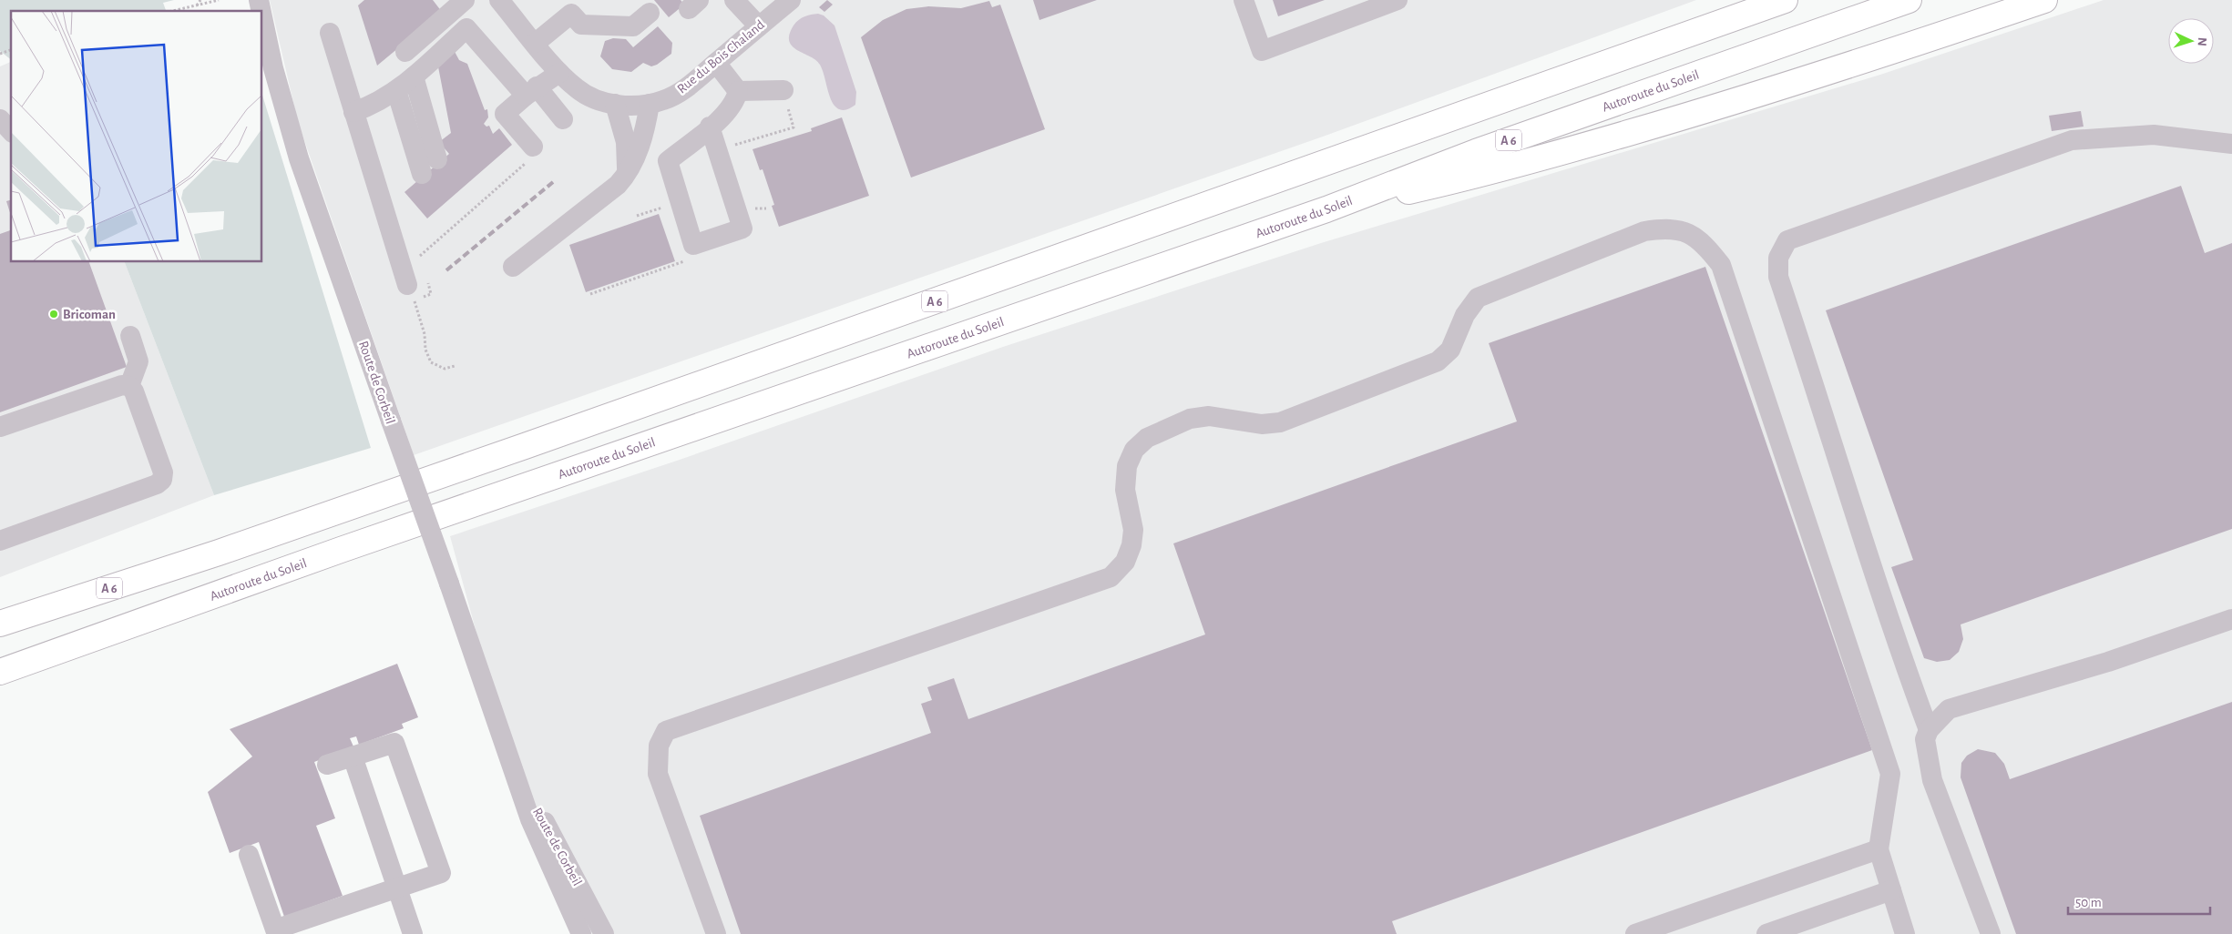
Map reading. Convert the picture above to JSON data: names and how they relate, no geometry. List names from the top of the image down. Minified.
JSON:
{"streets":{"highway":["Autoroute du Soleil","A 6"],"street":["Rue du Bois Chaland","Route de Corbeil"]},"places":["Bricoman"],"scale_bar":"50 m","north":"right"}
